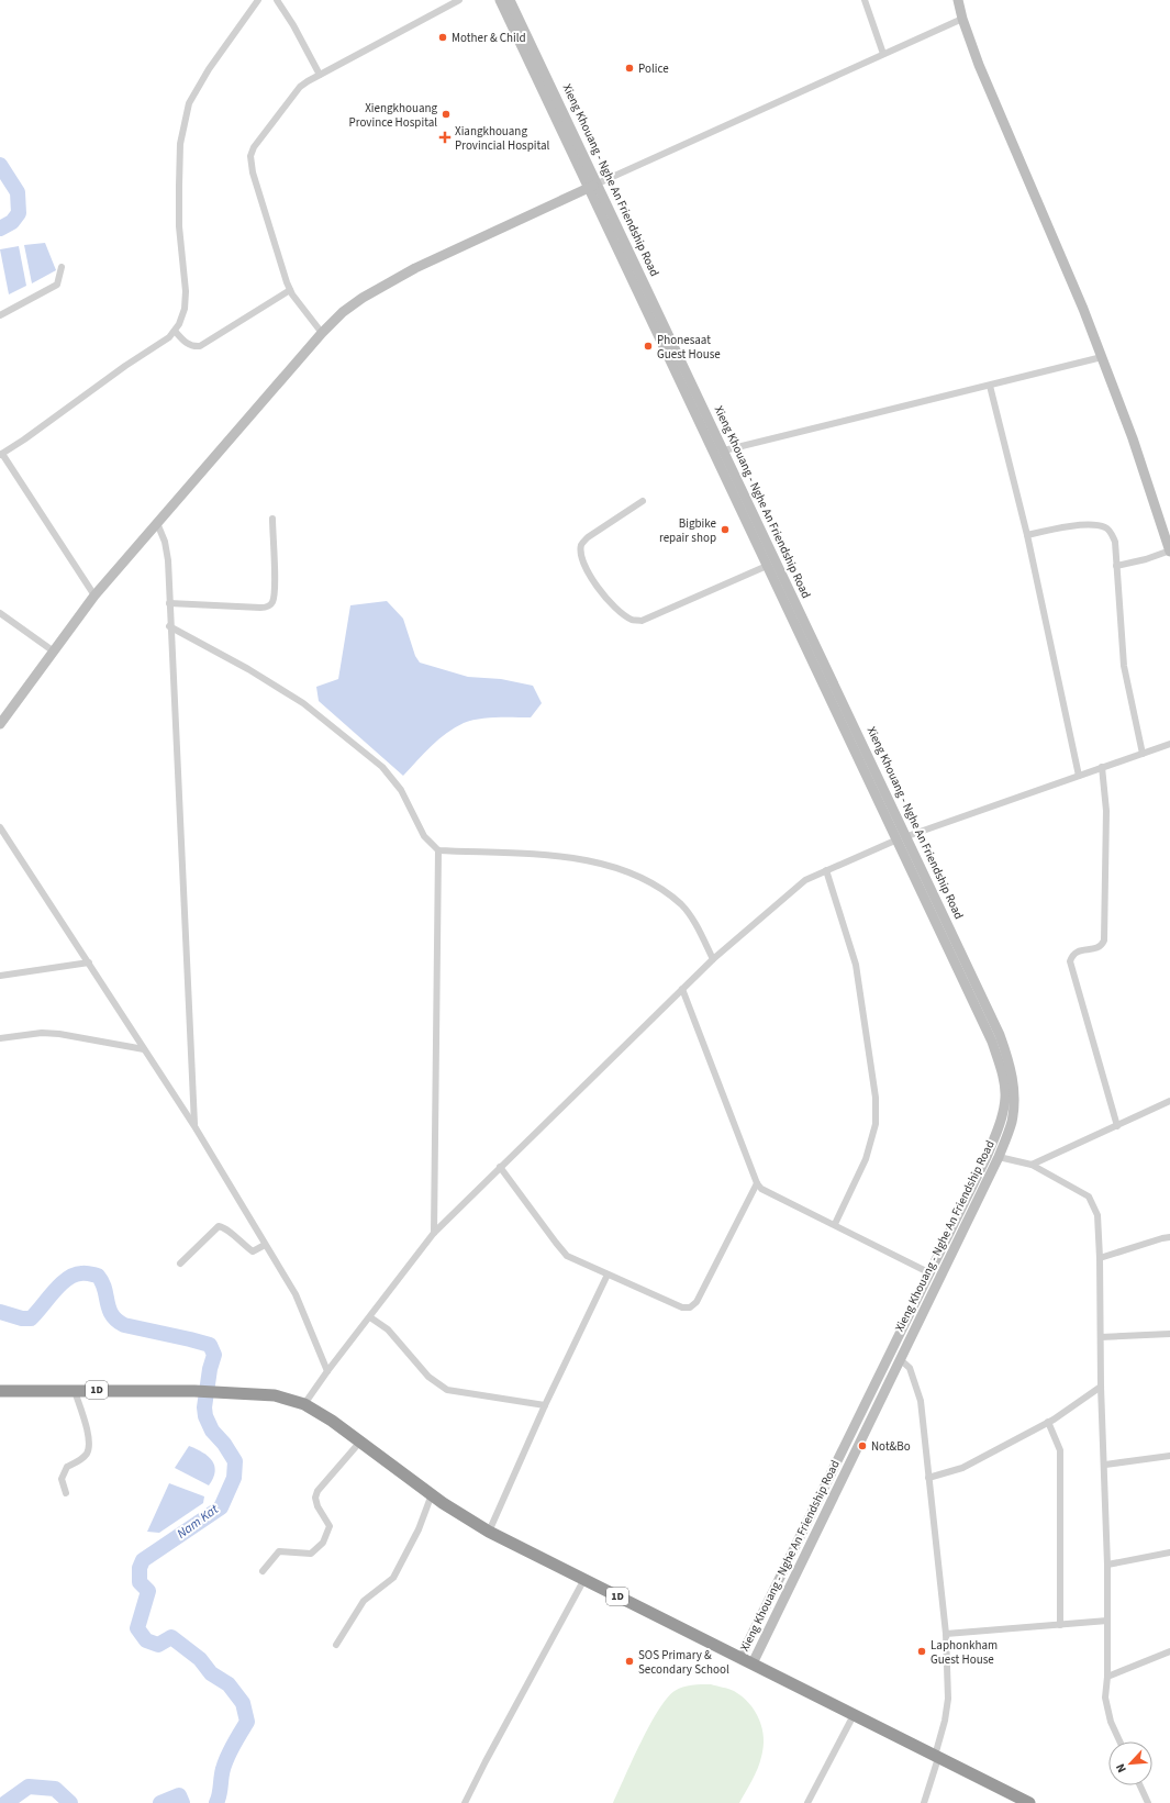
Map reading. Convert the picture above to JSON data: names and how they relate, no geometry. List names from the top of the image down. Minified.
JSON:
{"streets":{"highway":["1D"],"street":["Xieng Khouang - Nghe An Friendship Road"]},"crossings":[["Xieng Khouang - Nghe An Friendship Road","1D"]],"water":["Nam Kat"],"places":{"other":["Mother & Child","Police","Xiengkhouang Province Hospital","Phonesaat Guest House","Bigbike repair shop","Not&Bo","Laphonkham Guest House","SOS Primary & Secondary School"],"health":["Xiangkhouang Provincial Hospital"]},"north":"bottom left"}
